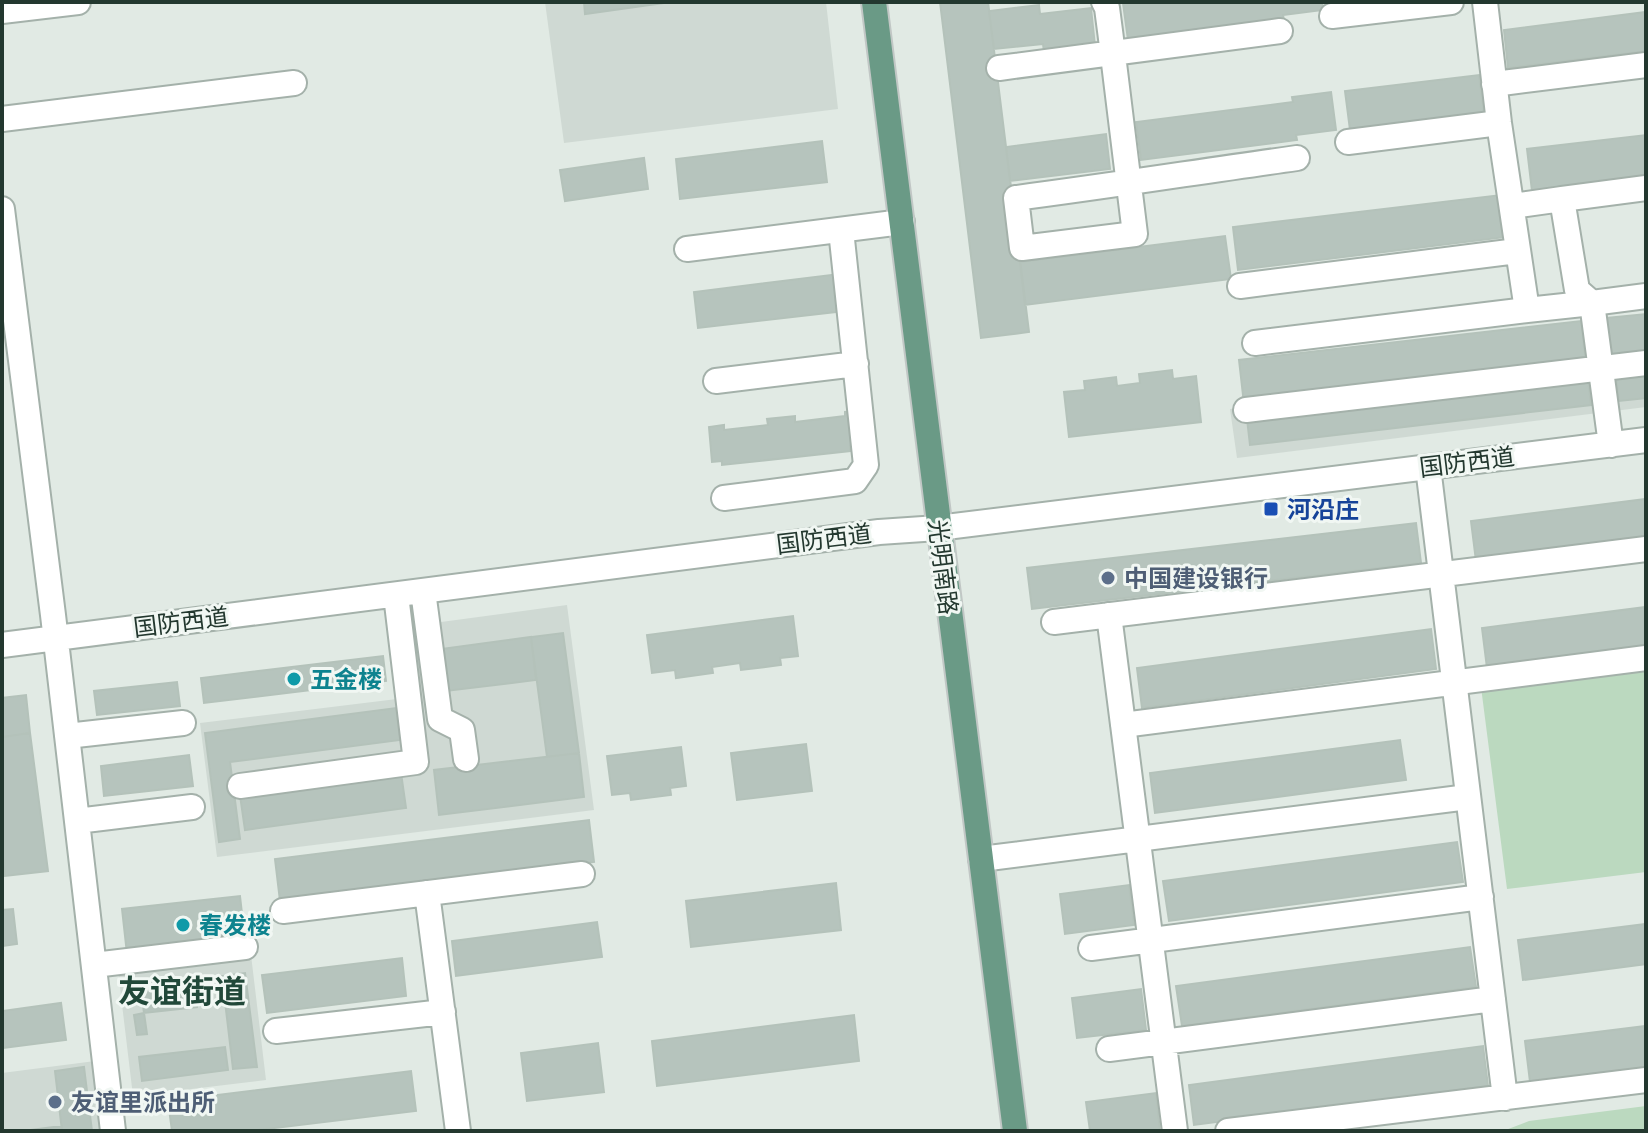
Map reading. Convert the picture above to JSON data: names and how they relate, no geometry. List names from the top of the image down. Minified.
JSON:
{"streets":{"main road":["光明南路"],"street":["国防西道"]},"crossings":[["国防西道","光明南路"]],"districts":["友谊街道"],"places":{"transit":["河沿庄"],"other":["中国建设银行","五金楼","春发楼","友谊里派出所"]}}
